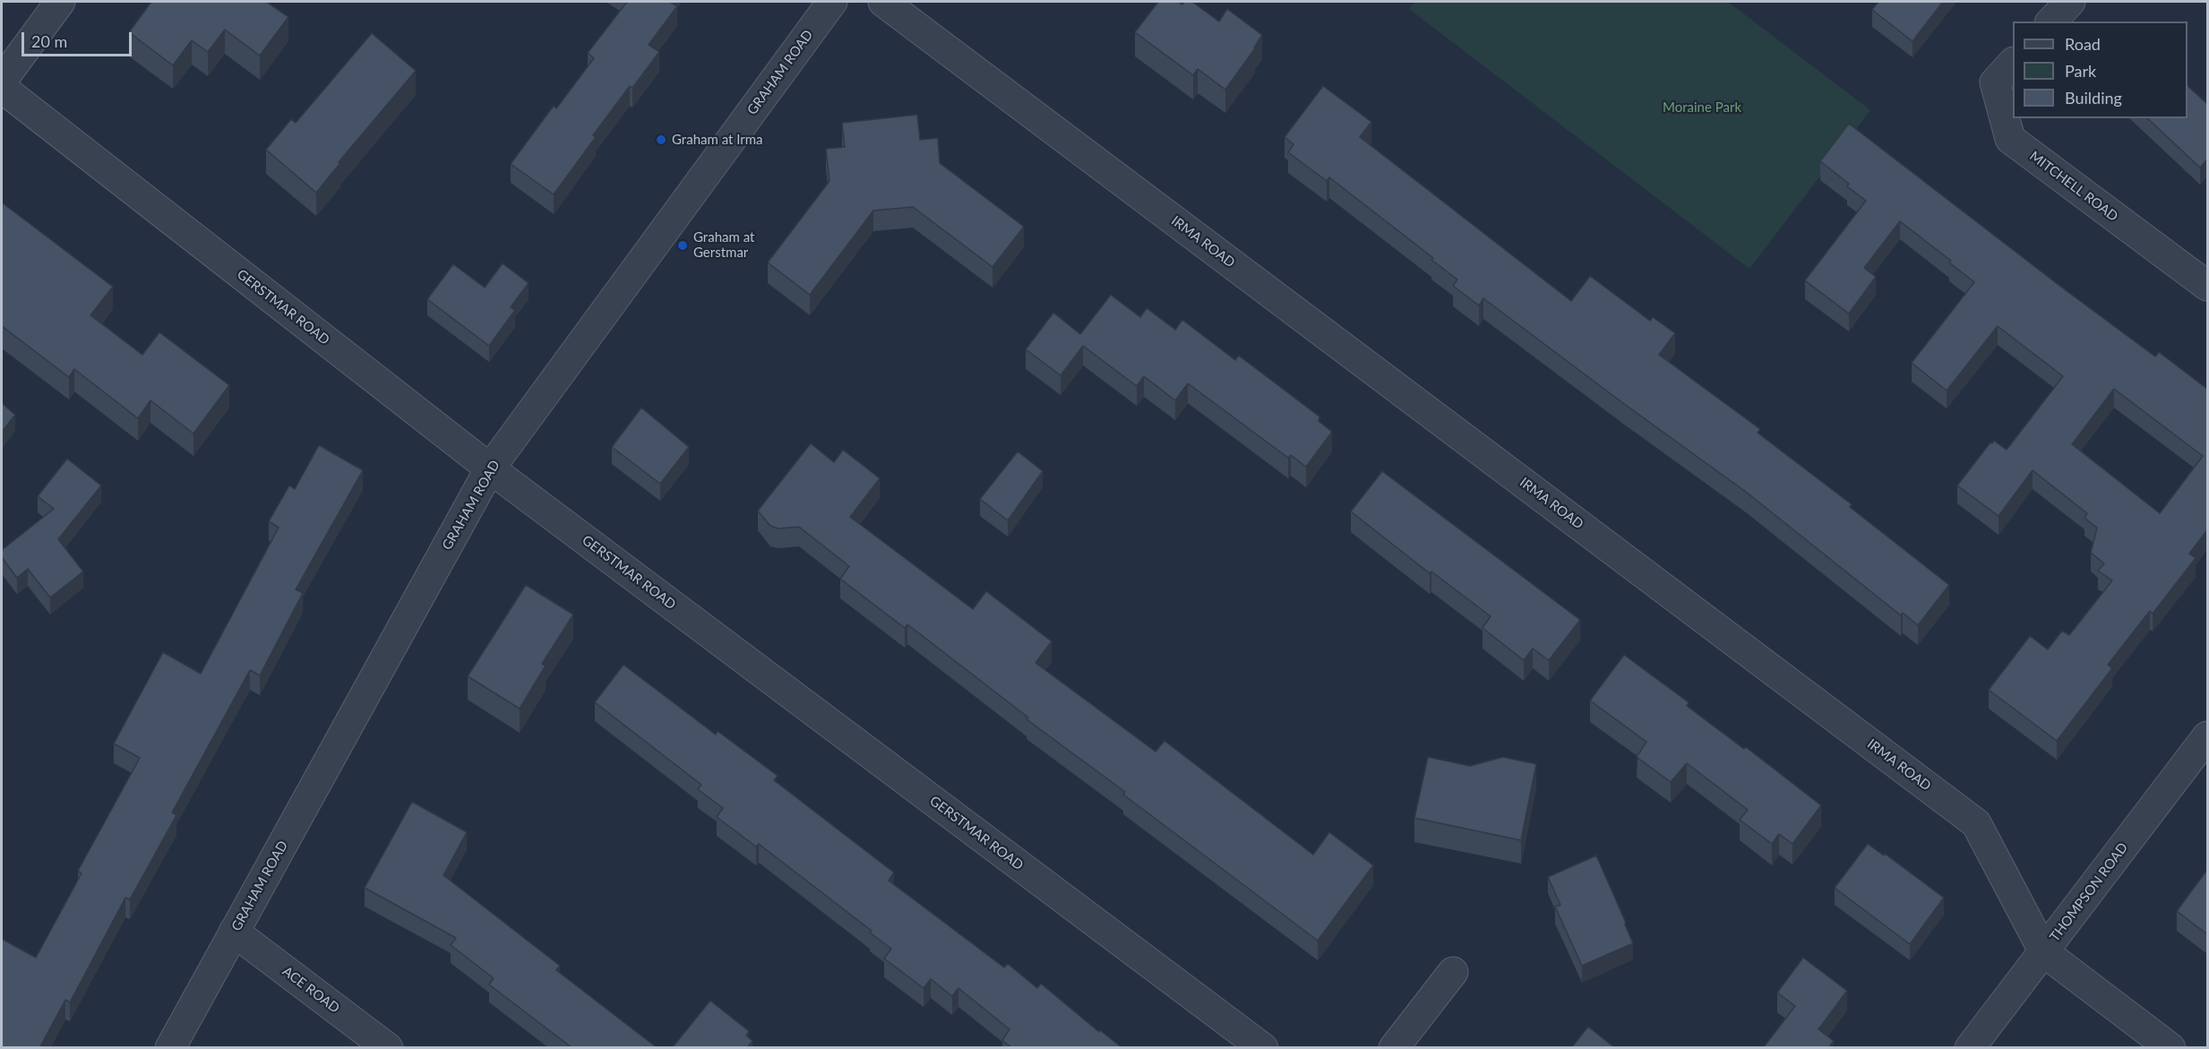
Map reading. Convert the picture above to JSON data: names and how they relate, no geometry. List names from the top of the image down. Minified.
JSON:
{"streets":{"street":["GRAHAM ROAD","MITCHELL ROAD","IRMA ROAD","GERSTMAR ROAD","THOMPSON ROAD","ACE ROAD"]},"crossings":[["GRAHAM ROAD","GERSTMAR ROAD"],["GRAHAM ROAD","ACE ROAD"],["IRMA ROAD","THOMPSON ROAD"]],"parks":["Moraine Park"],"places":["Graham at Irma","Graham at Gerstmar"],"legend":["Road","Park","Building"],"scale_bar":"20 m"}
